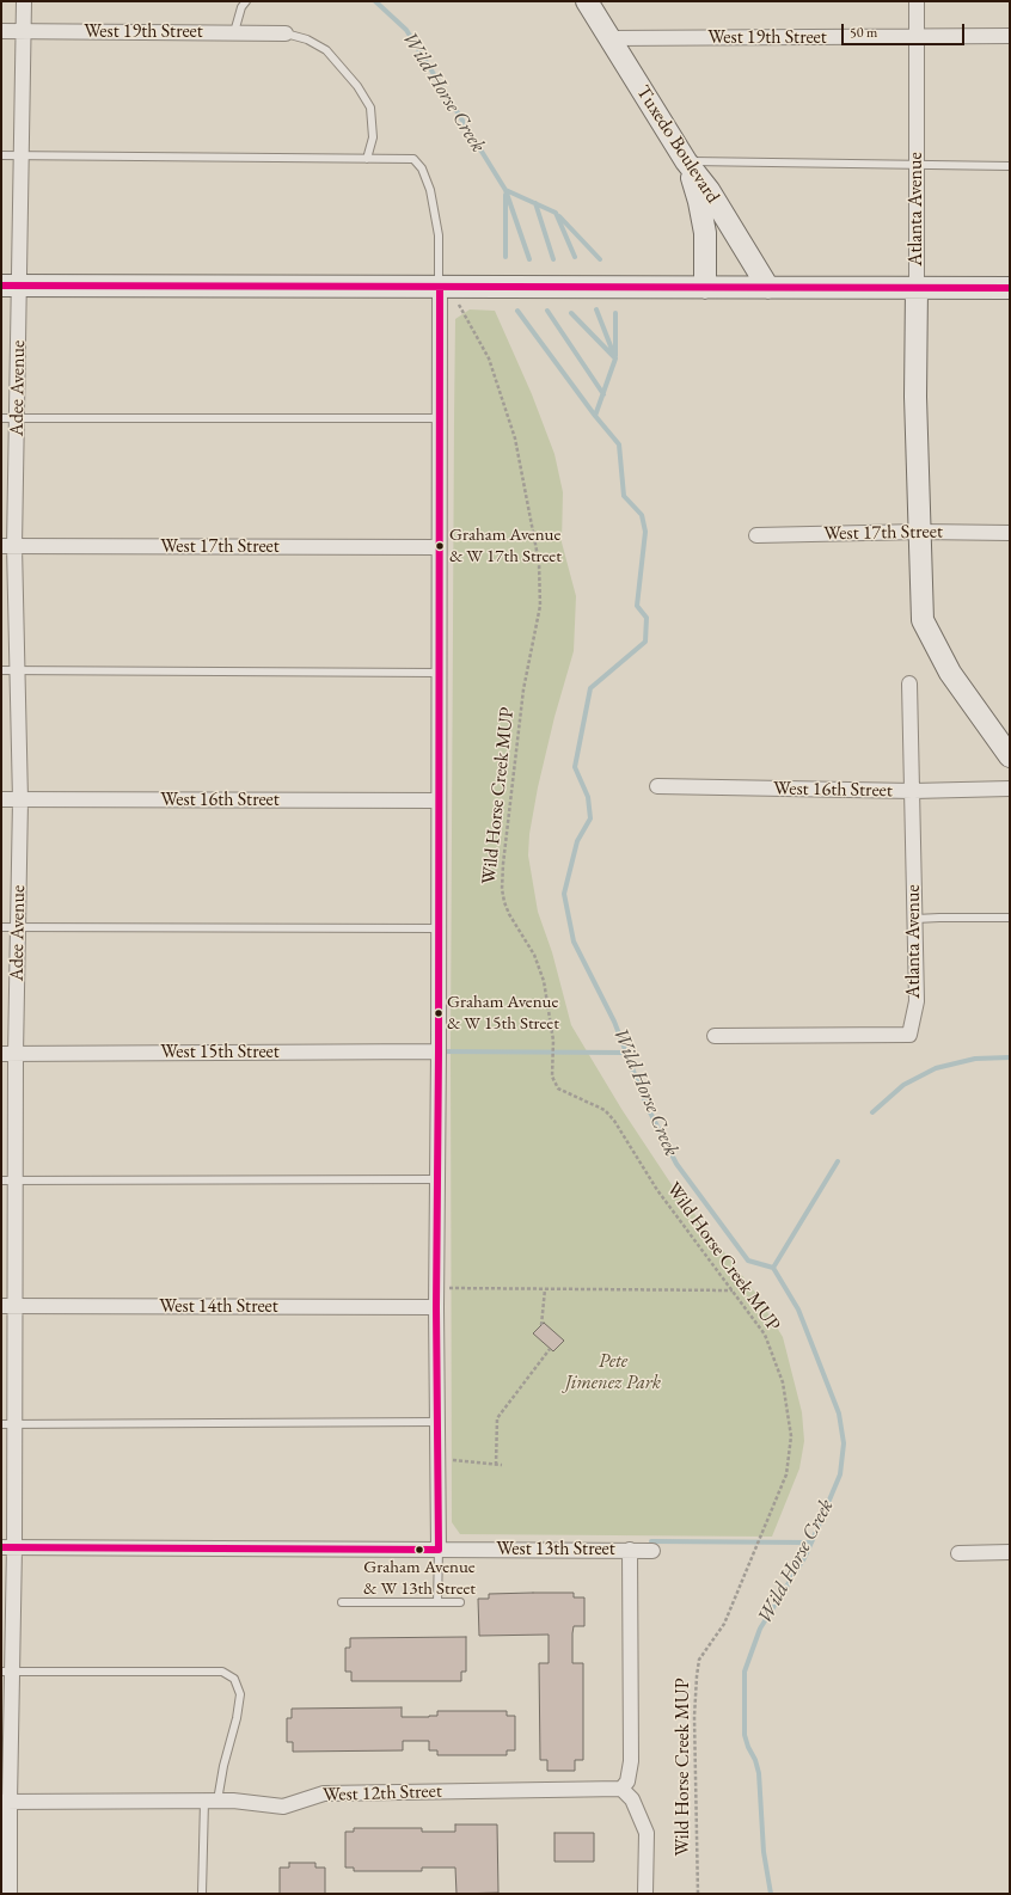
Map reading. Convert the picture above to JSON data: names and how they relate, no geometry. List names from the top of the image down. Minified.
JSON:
{"streets":{"street":["West 19th Street","Tuxedo Boulevard","Atlanta Avenue","Adee Avenue","West 17th Street","West 16th Street","West 15th Street","West 14th Street","West 13th Street","West 12th Street"],"path":["Wild Horse Creek MUP"]},"crossings":[["West 19th Street","Tuxedo Boulevard"],["West 19th Street","Atlanta Avenue"],["West 19th Street","Adee Avenue"],["Atlanta Avenue","West 17th Street"],["Atlanta Avenue","West 16th Street"],["Adee Avenue","West 17th Street"],["Adee Avenue","West 16th Street"],["Adee Avenue","West 15th Street"],["Adee Avenue","West 14th Street"],["Adee Avenue","West 13th Street"],["Adee Avenue","West 12th Street"]],"water":["Wild Horse Creek"],"parks":["Pete Jimenez Park"],"places":["Graham Avenue & W 17th Street","Graham Avenue & W 15th Street","Graham Avenue & W 13th Street"],"scale_bar":"50 m"}
